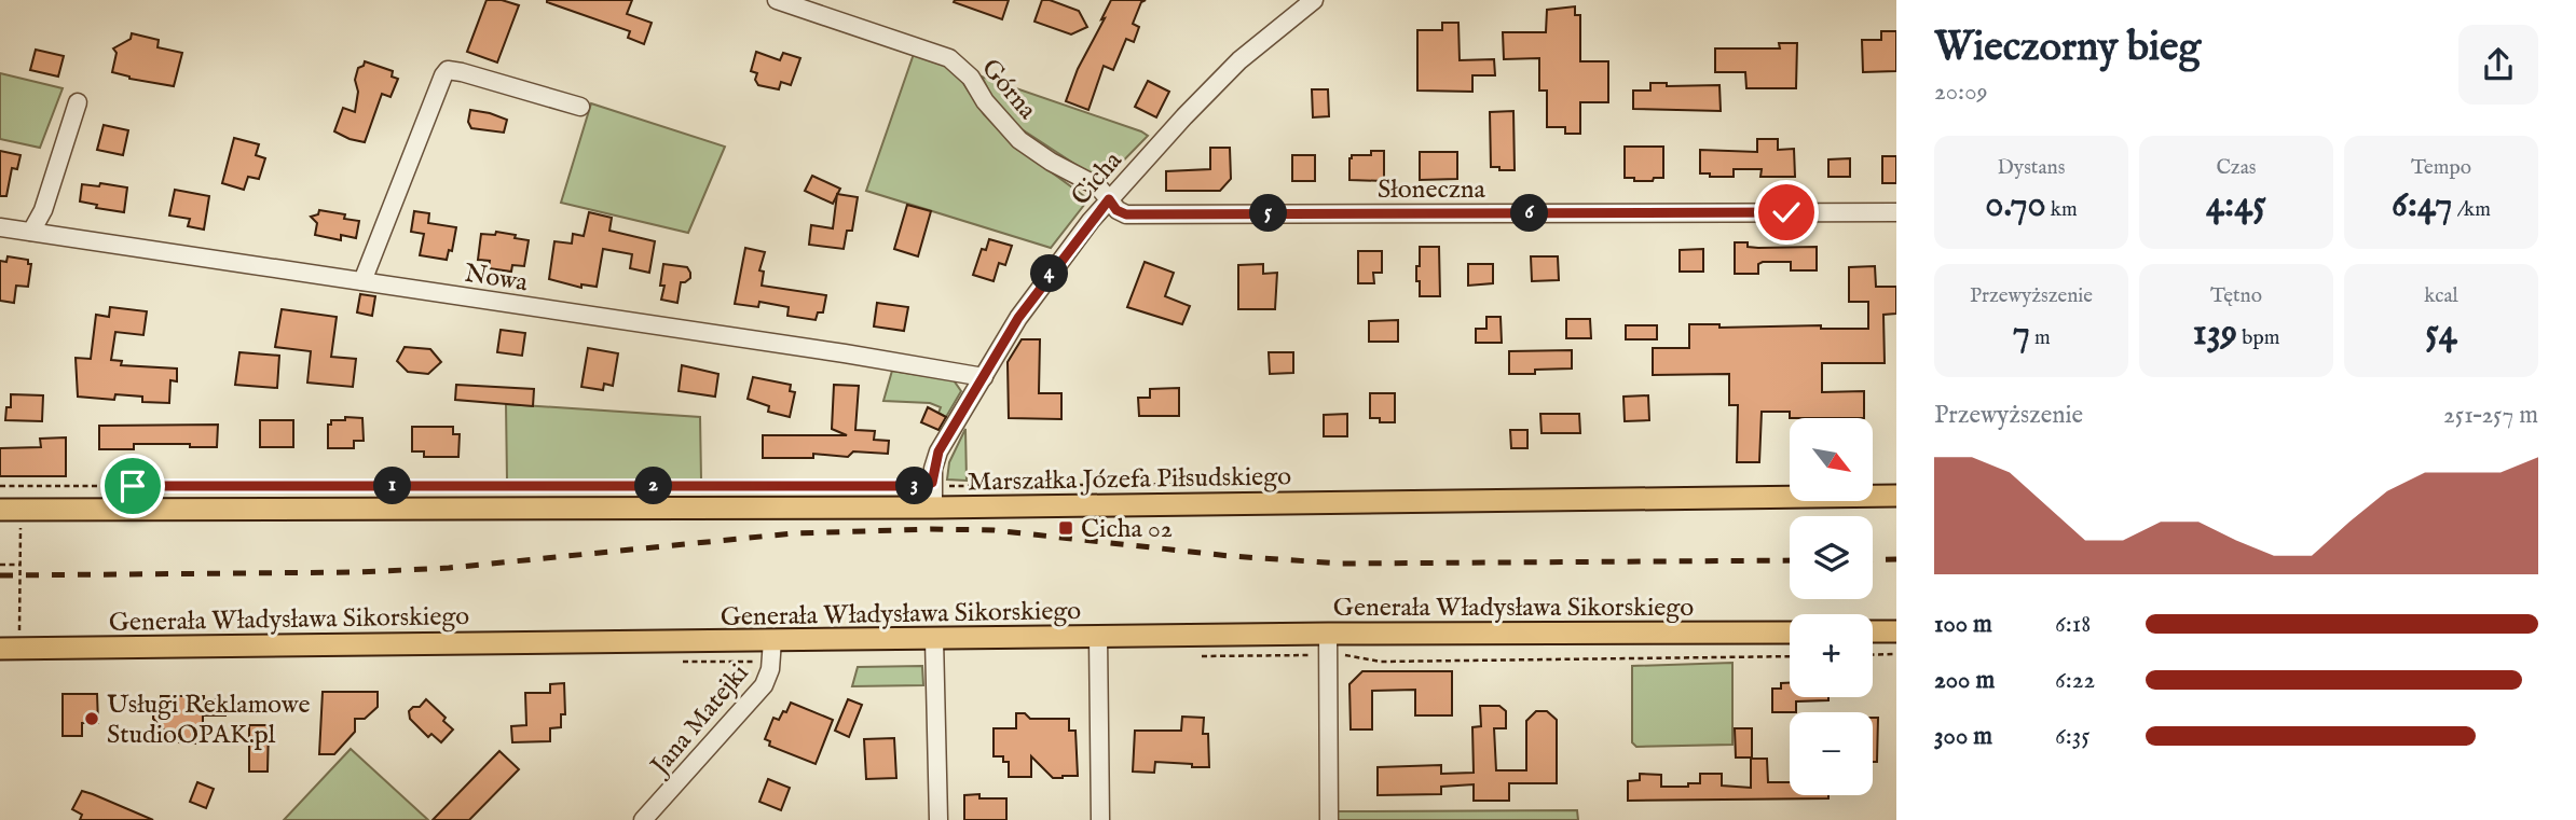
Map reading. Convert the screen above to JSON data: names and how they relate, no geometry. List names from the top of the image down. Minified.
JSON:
{"streets":{"main road":["Marszałka Józefa Piłsudskiego","Generała Władysława Sikorskiego"],"street":["Górna","Cicha","Słoneczna","Nowa","Jana Matejki"]},"crossings":[["Górna","Cicha"],["Górna","Słoneczna"],["Cicha","Słoneczna"],["Cicha","Nowa"],["Cicha","Marszałka Józefa Piłsudskiego"],["Generała Władysława Sikorskiego","Jana Matejki"]],"places":{"transit":["Cicha 02"],"other":["Usługi Reklamowe StudioOPAK.pl"]},"north":"bottom right","page":{"heading":["Wieczorny bieg","20:09"],"stats":[["Dystans","0.70 km"],["Czas","4:45"],["Tempo","6:47 /km"],["Przewyższenie","7 m"],["Tętno","139 bpm"],["kcal","54"]],"pins":["5","6","4","1","2","3"],"chart":["Przewyższenie","251–257 m"],"map_buttons":["+","−"],"list":[{"name":"100 m","note":"6:18"},{"name":"200 m","note":"6:22"},{"name":"300 m","note":"6:35"}]}}
